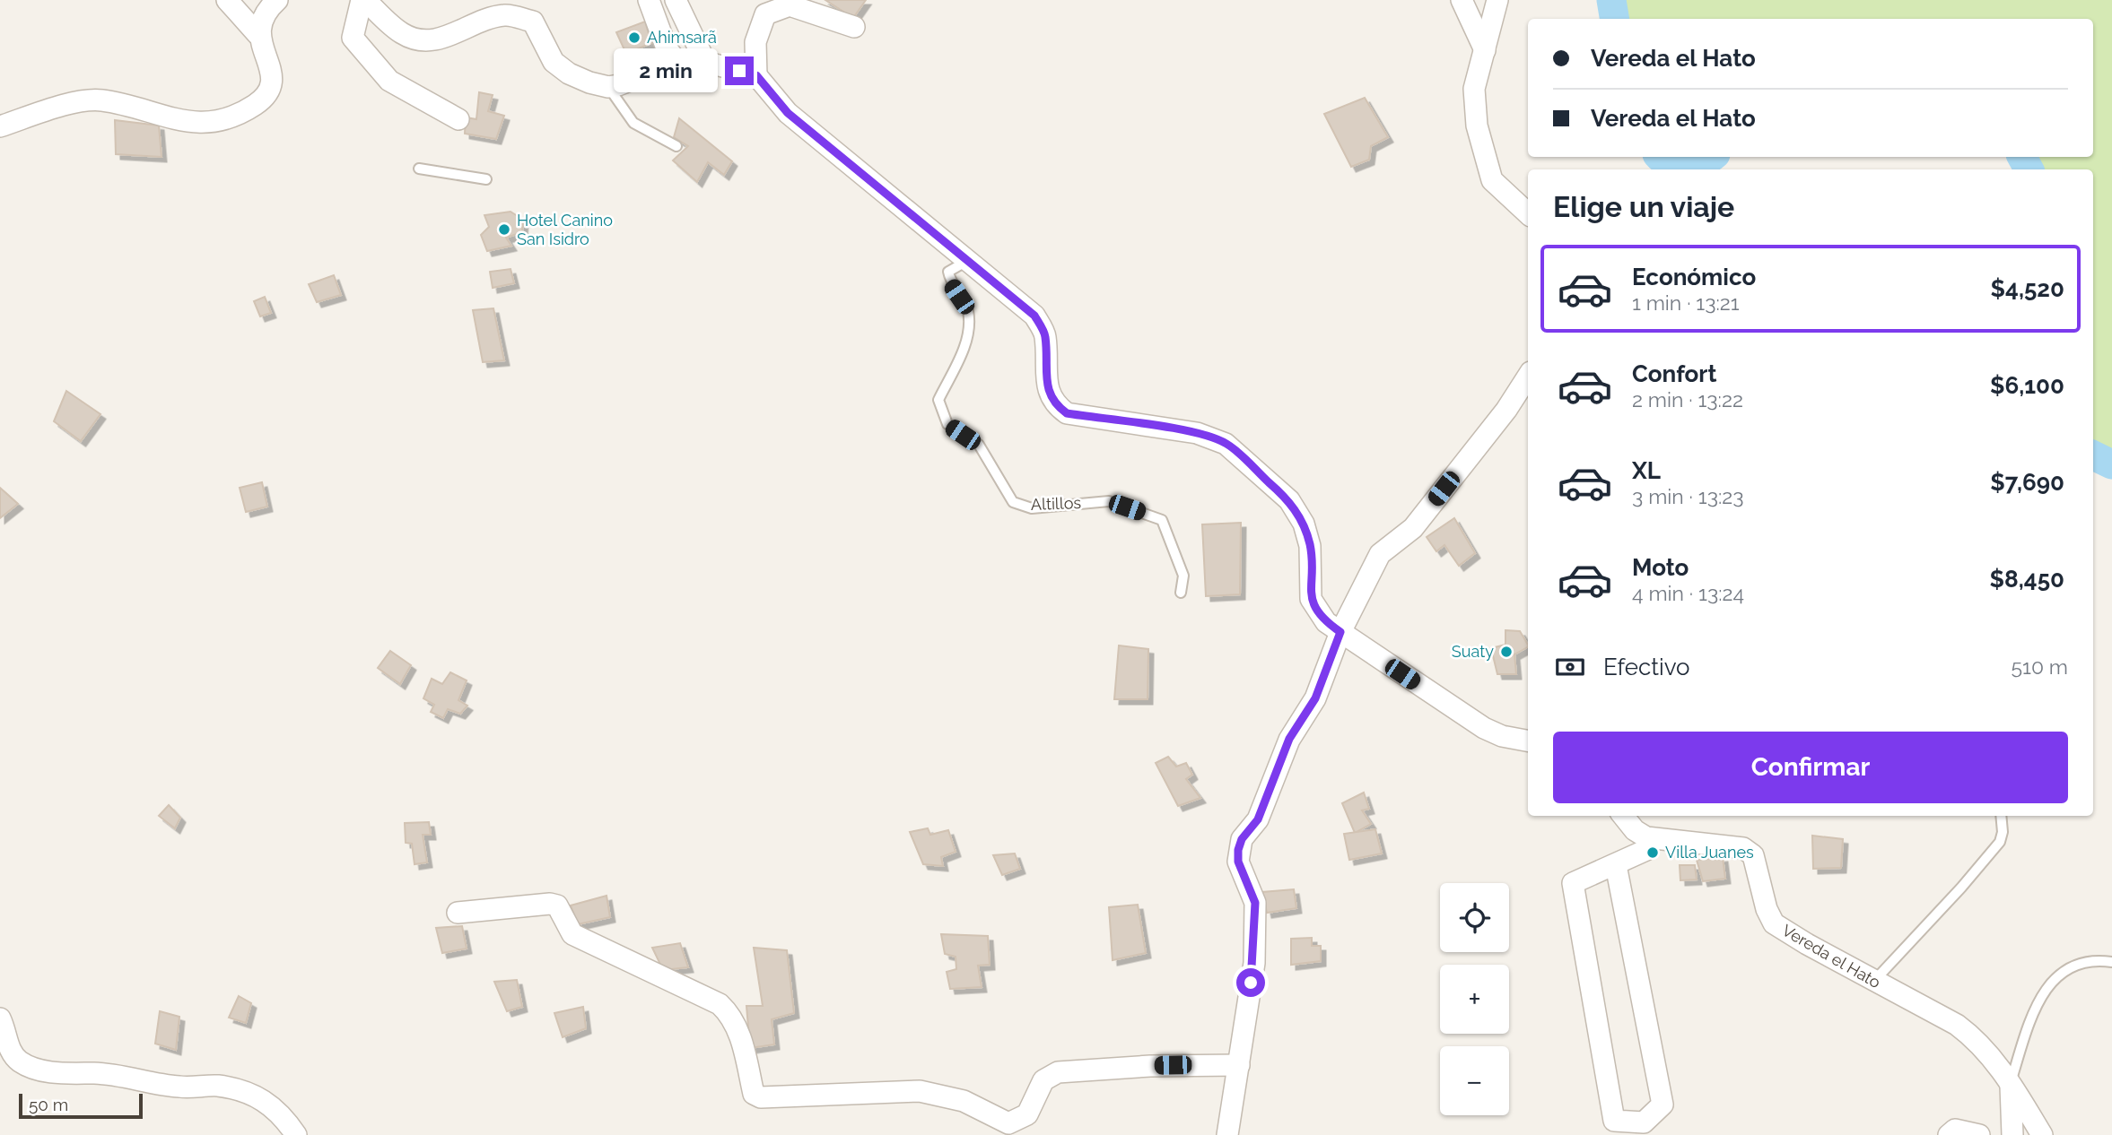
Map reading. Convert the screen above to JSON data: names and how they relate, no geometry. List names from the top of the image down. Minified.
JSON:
{"streets":{"street":["Vereda el Hato"],"lane":["Altillos"]},"places":["Ahimsarã","Hotel Canino San Isidro","Suaty","Villa Juanes"],"scale_bar":"50 m","page":{"banner":["Vereda el Hato","Vereda el Hato"],"bubble":"2 min","heading":"Elige un viaje","list":[{"name":"Económico","note":"1 min · 13:21","value":"$4,520"},{"name":"Confort","note":"2 min · 13:22","value":"$6,100"},{"name":"XL","note":"3 min · 13:23","value":"$7,690"},{"name":"Moto","note":"4 min · 13:24","value":"$8,450"}],"pay":["Efectivo","510 m"],"buttons":"Confirmar","map_buttons":["+","−"],"scale":"50 m"}}
